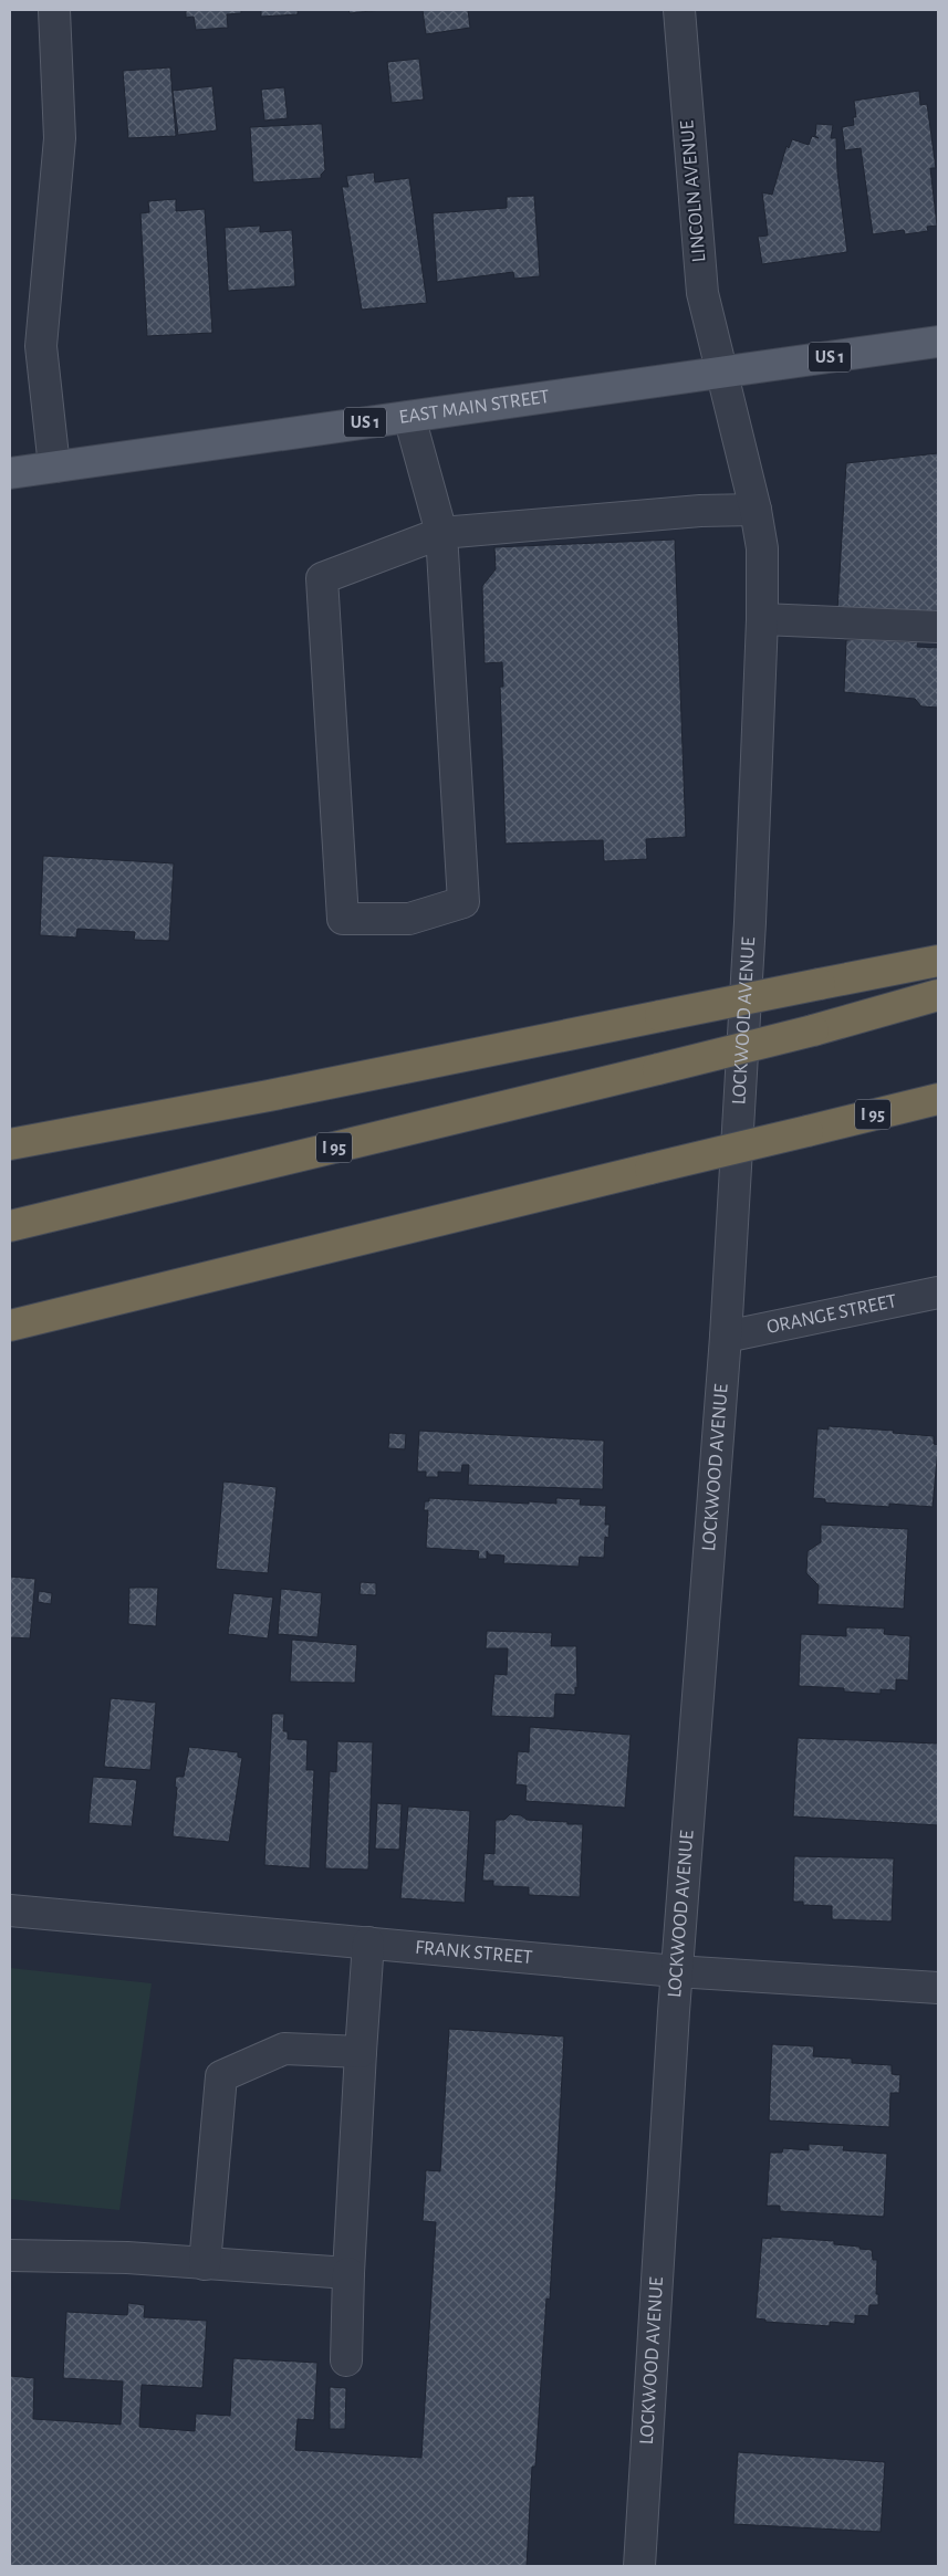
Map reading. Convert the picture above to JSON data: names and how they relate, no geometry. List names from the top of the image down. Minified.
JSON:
{"streets":{"highway":["I 95"],"main road":["US 1","EAST MAIN STREET"],"street":["LINCOLN AVENUE","LOCKWOOD AVENUE","ORANGE STREET","FRANK STREET"]},"crossings":[["LINCOLN AVENUE","EAST MAIN STREET"],["LINCOLN AVENUE","LOCKWOOD AVENUE"],["EAST MAIN STREET","LOCKWOOD AVENUE"],["LOCKWOOD AVENUE","ORANGE STREET"],["LOCKWOOD AVENUE","FRANK STREET"]]}
